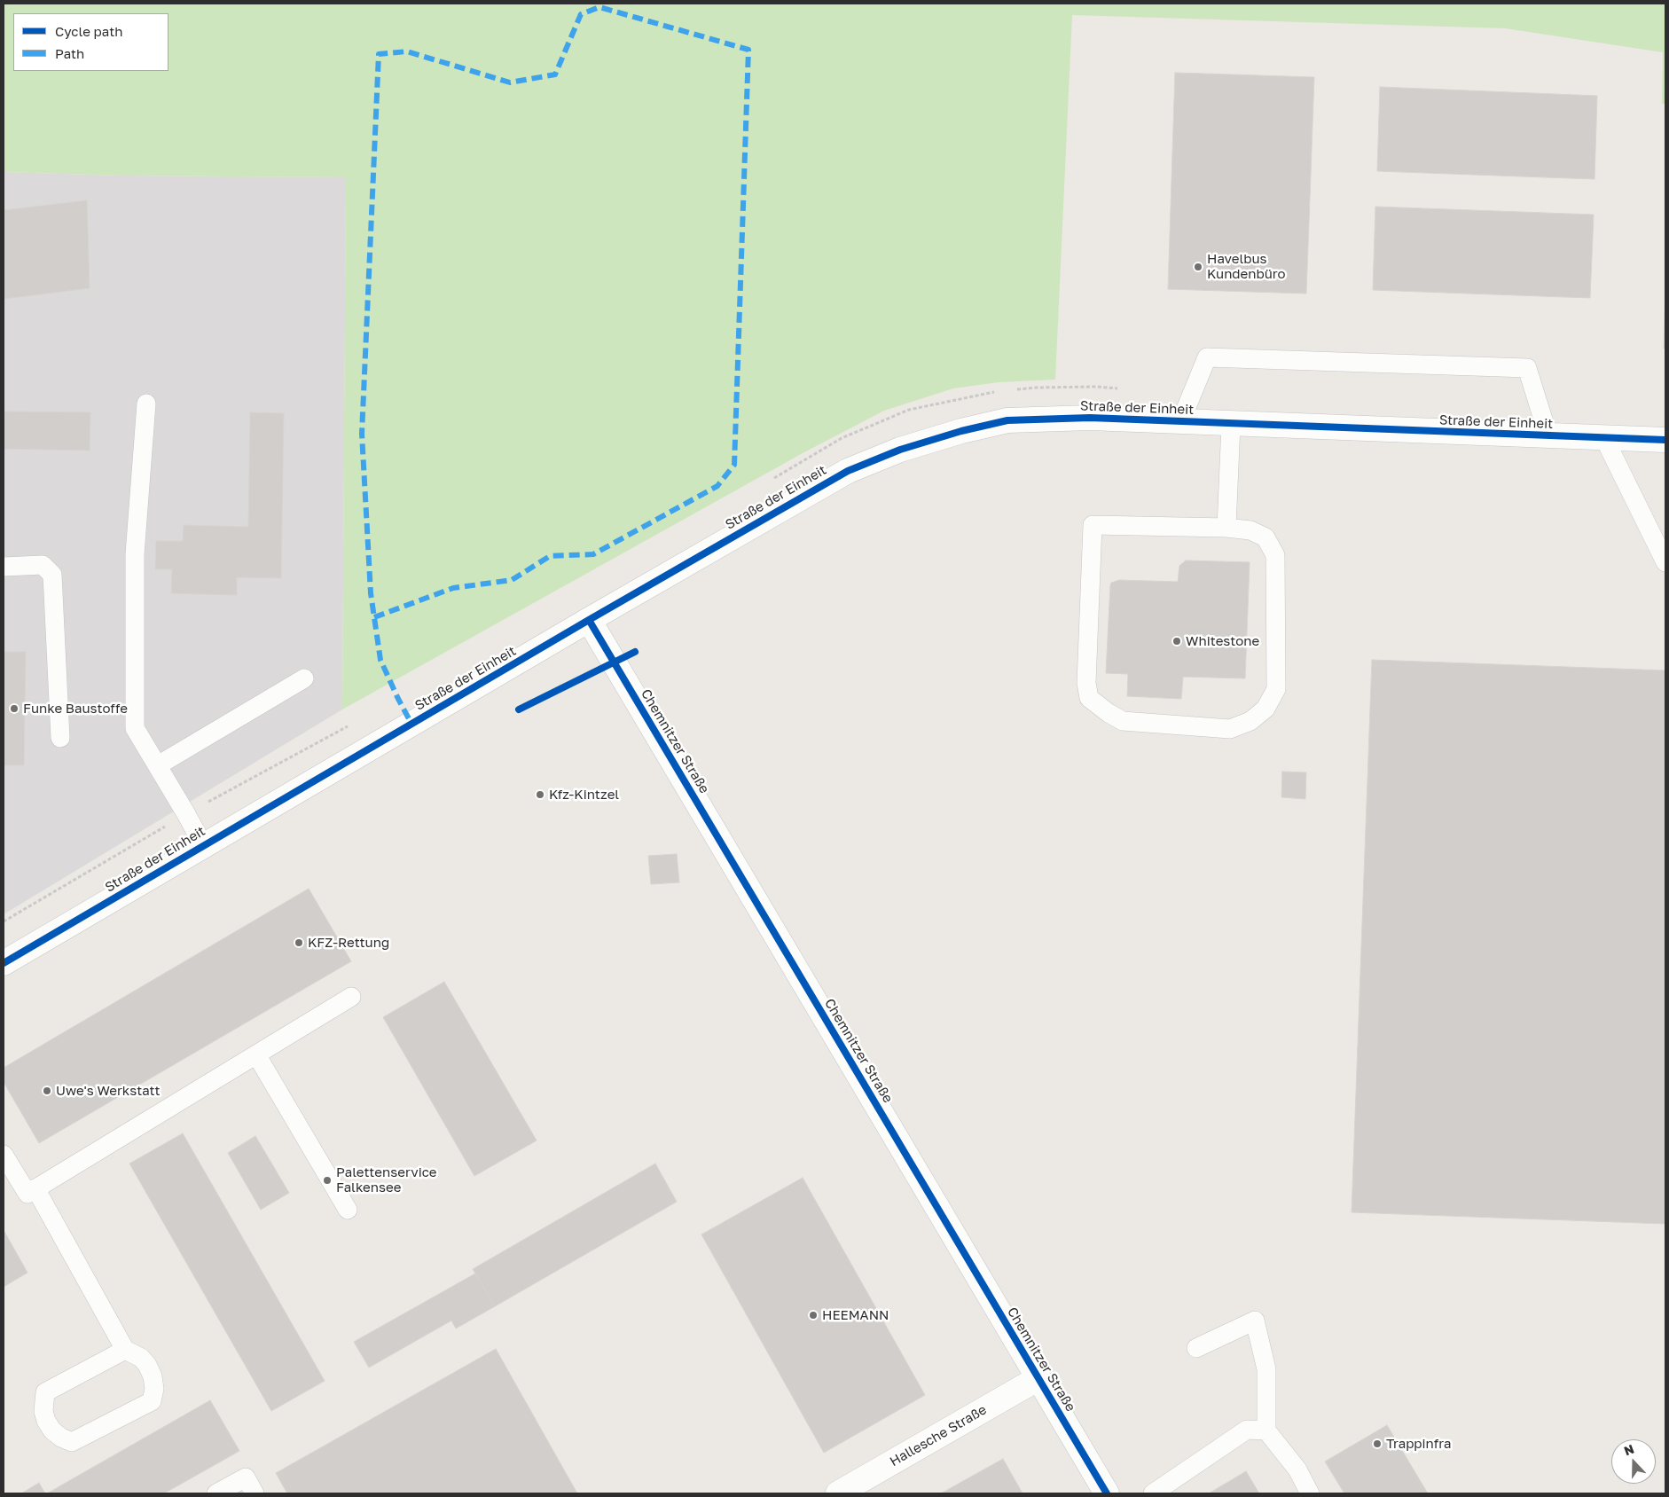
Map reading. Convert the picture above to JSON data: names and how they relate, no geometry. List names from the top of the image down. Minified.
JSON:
{"streets":{"street":["Straße der Einheit","Chemnitzer Straße","Hallesche Straße"]},"crossings":[["Straße der Einheit","Chemnitzer Straße"],["Chemnitzer Straße","Hallesche Straße"]],"places":["Havelbus Kundenbüro","Whitestone","Funke Baustoffe","Kfz-Kintzel","KFZ-Rettung","Uwe's Werkstatt","Palettenservice Falkensee","HEEMANN","Trappinfra"],"legend":["Cycle path","Path"],"north":"top"}
